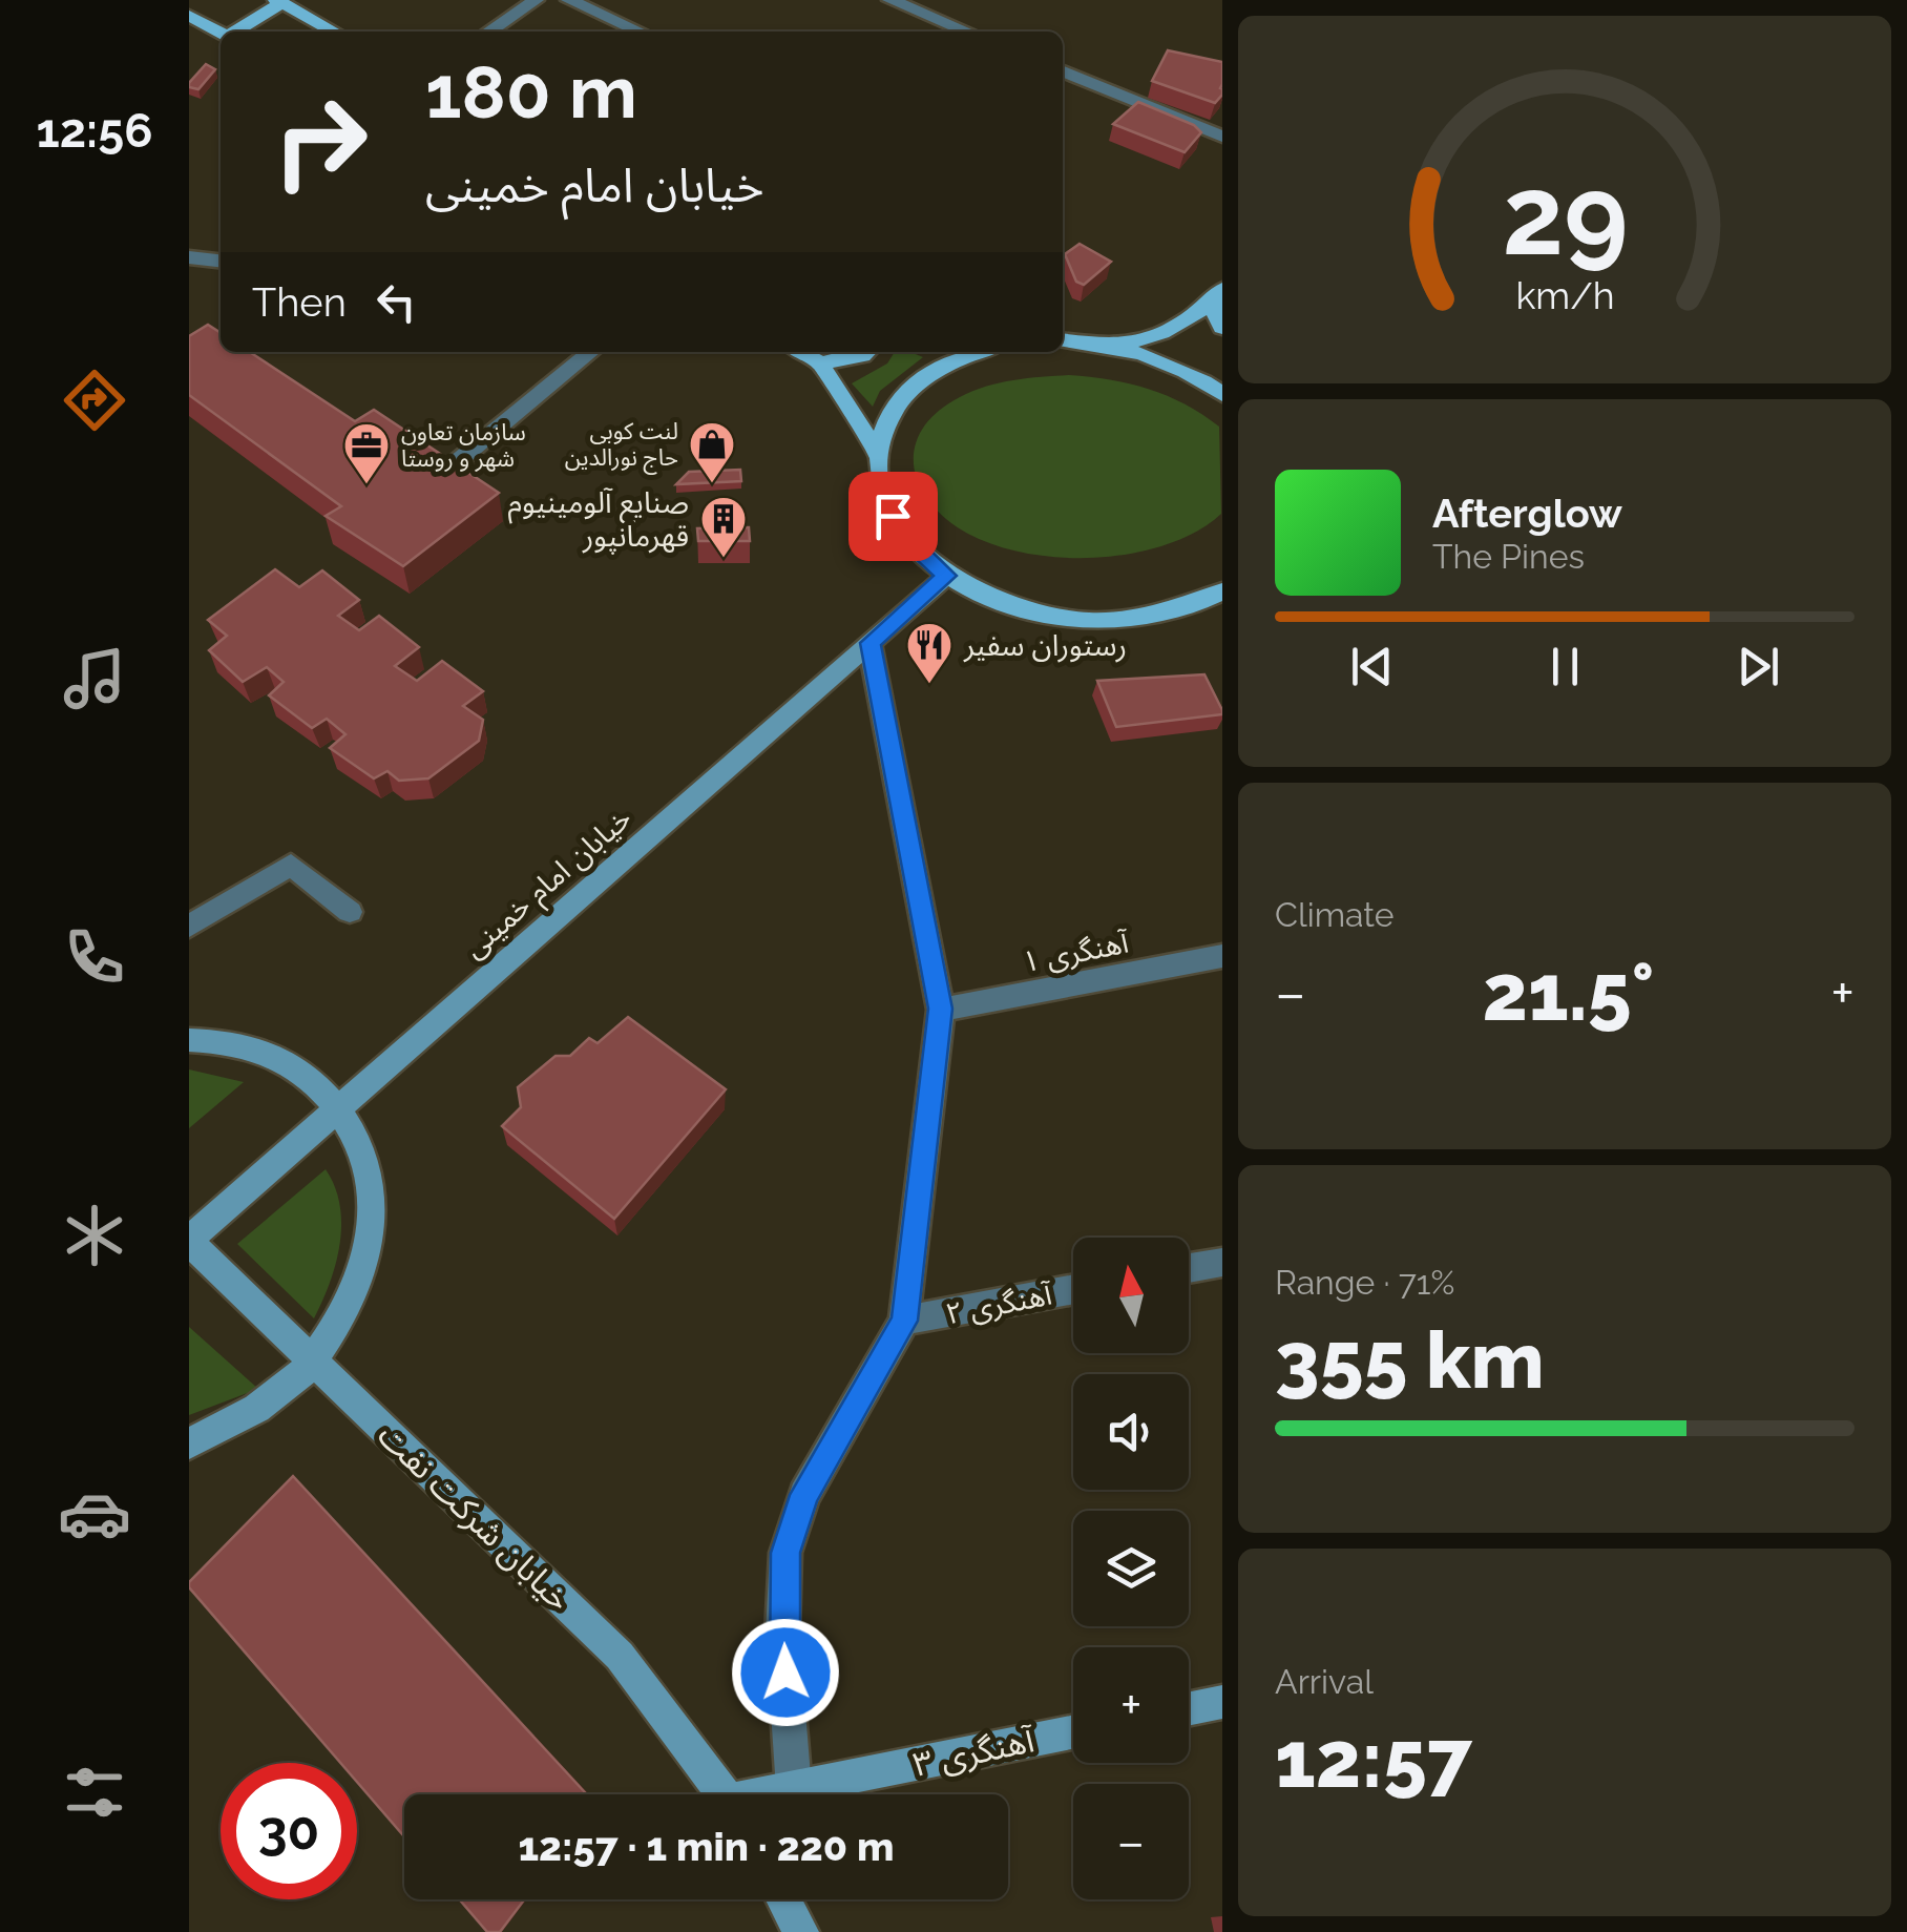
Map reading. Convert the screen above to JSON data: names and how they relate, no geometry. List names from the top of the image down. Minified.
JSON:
{"streets":{"street":["خیابان امام خمینی","آهنگری ۱","آهنگری ۲","خیابان شرکت نفت","آهنگری ۳"]},"crossings":[["خیابان امام خمینی","خیابان شرکت نفت"]],"places":{"shop":["لنت کوبی حاج نورالدین"],"office":["سازمان تعاون شهر و روستا"],"building":["صنایع آلومینیوم قهرمانپور"],"restaurant":["رستوران سفیر"]},"north":"top","page":{"tabs":"12:56","turn":["180 m","خیابان امام خمینی"],"then":"Then","song":["Afterglow","The Pines"],"tile":["Climate",["Range · 71%","355 km"],["Arrival","12:57"]],"heat":["−","21.5°","+"],"map_buttons":["+","−"],"limit":"30","trip":"12:57 · 1 min · 220 m","gauge":["29","km/h"]}}
